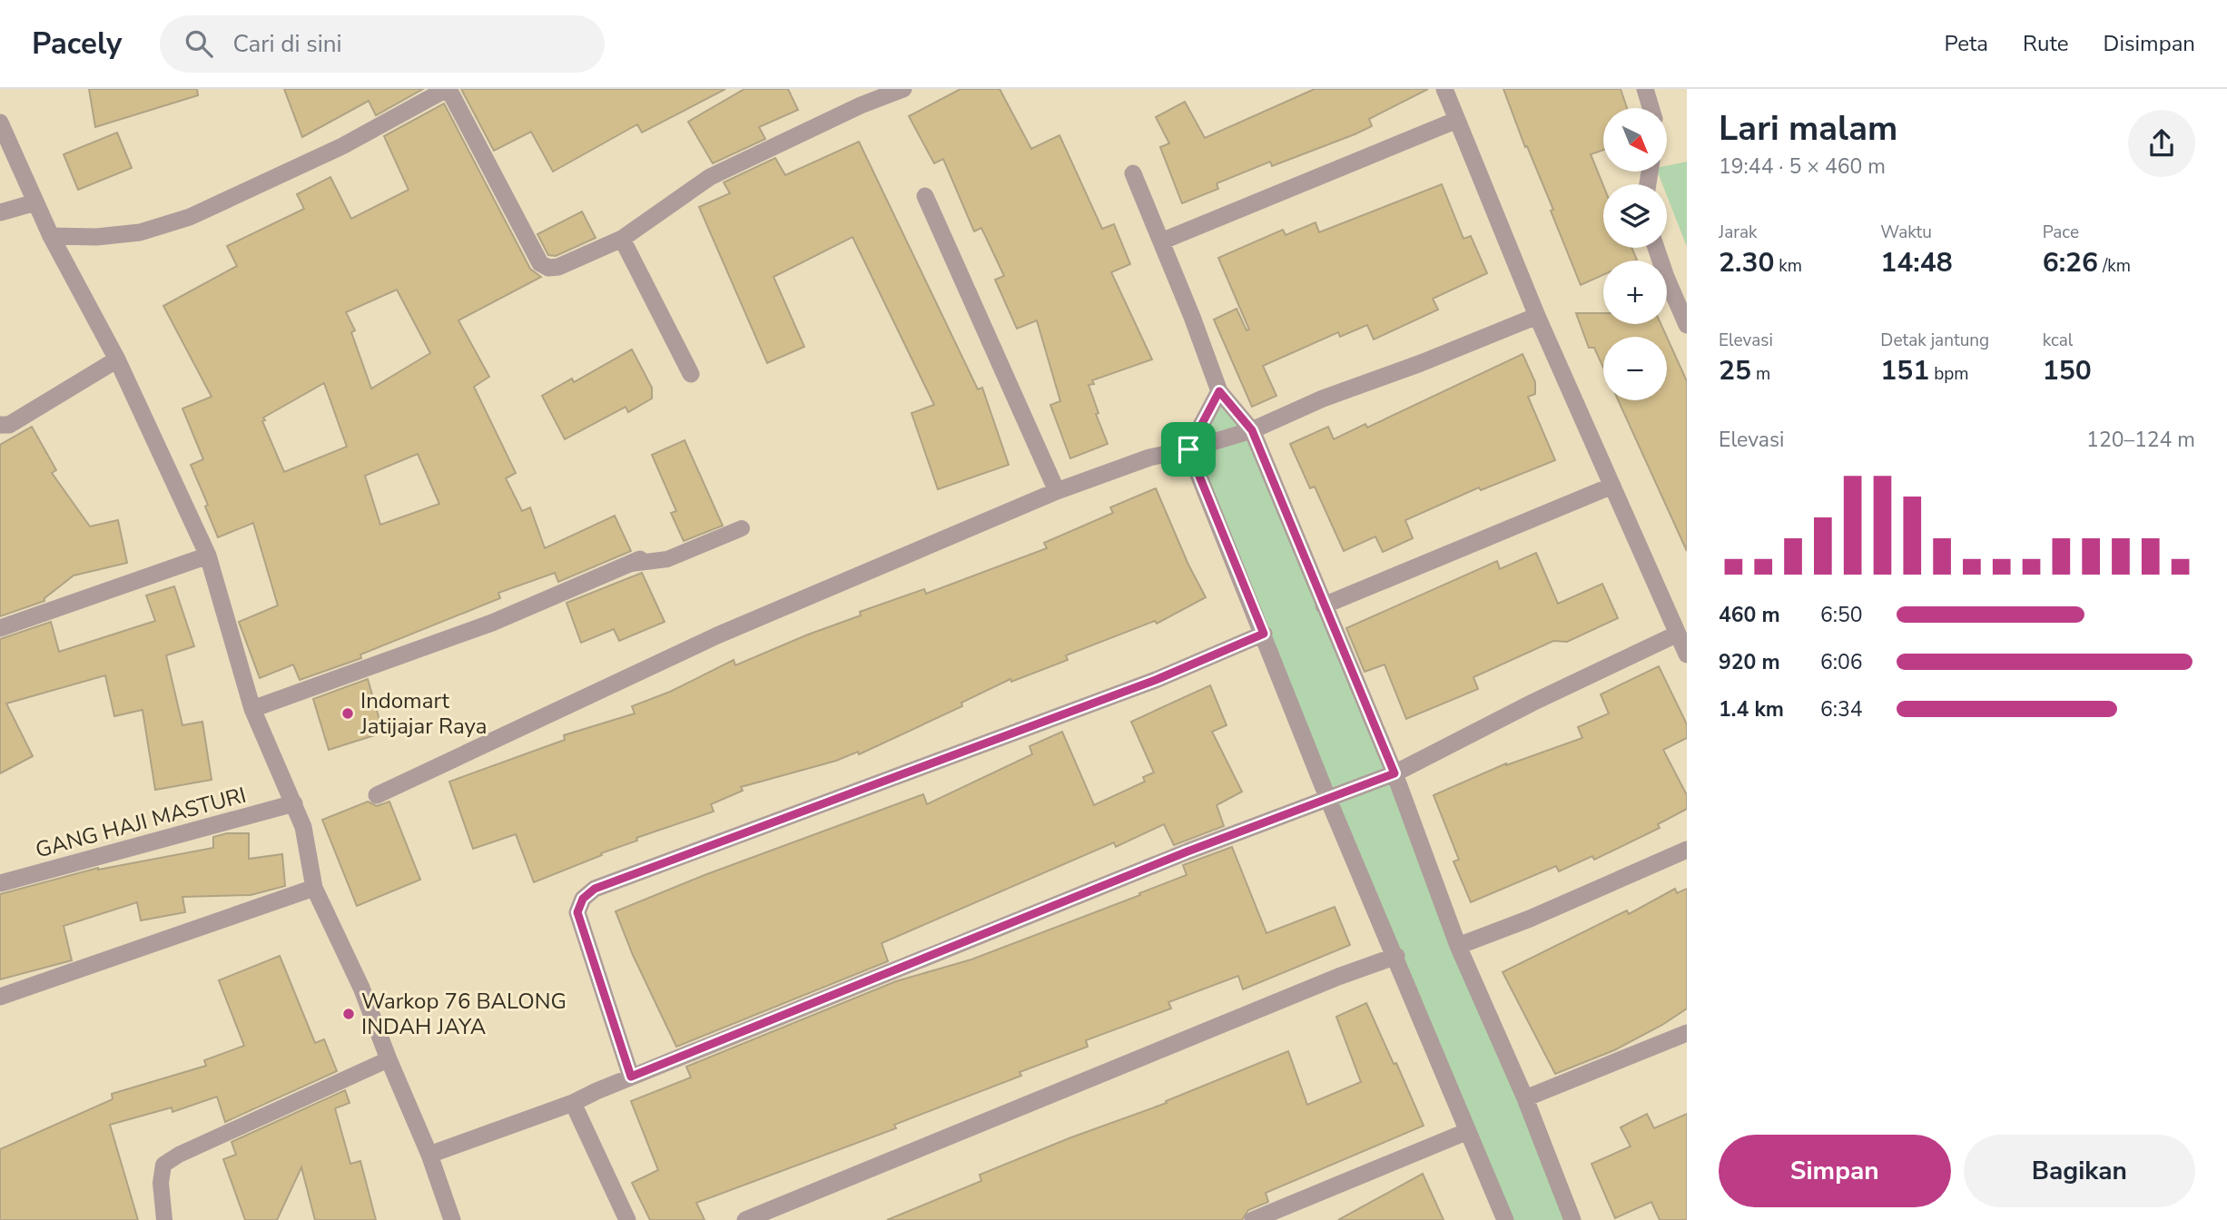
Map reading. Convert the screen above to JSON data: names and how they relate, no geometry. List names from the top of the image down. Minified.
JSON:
{"streets":{"street":["GANG HAJI MASTURI"]},"places":["Indomart Jatijajar Raya","Warkop 76 BALONG INDAH JAYA"],"north":"bottom right","page":{"header":"Pacely","search":"Cari di sini","nav":["Peta","Rute","Disimpan"],"heading":["Lari malam","19:44 · 5 × 460 m"],"map_buttons":["+","−"],"stats":[["Jarak","2.30 km"],["Waktu","14:48"],["Pace","6:26 /km"],["Elevasi","25 m"],["Detak jantung","151 bpm"],["kcal","150"]],"chart":["Elevasi","120–124 m"],"list":[{"name":"460 m","note":"6:50"},{"name":"920 m","note":"6:06"},{"name":"1.4 km","note":"6:34"}],"buttons":["Simpan","Bagikan"]}}
